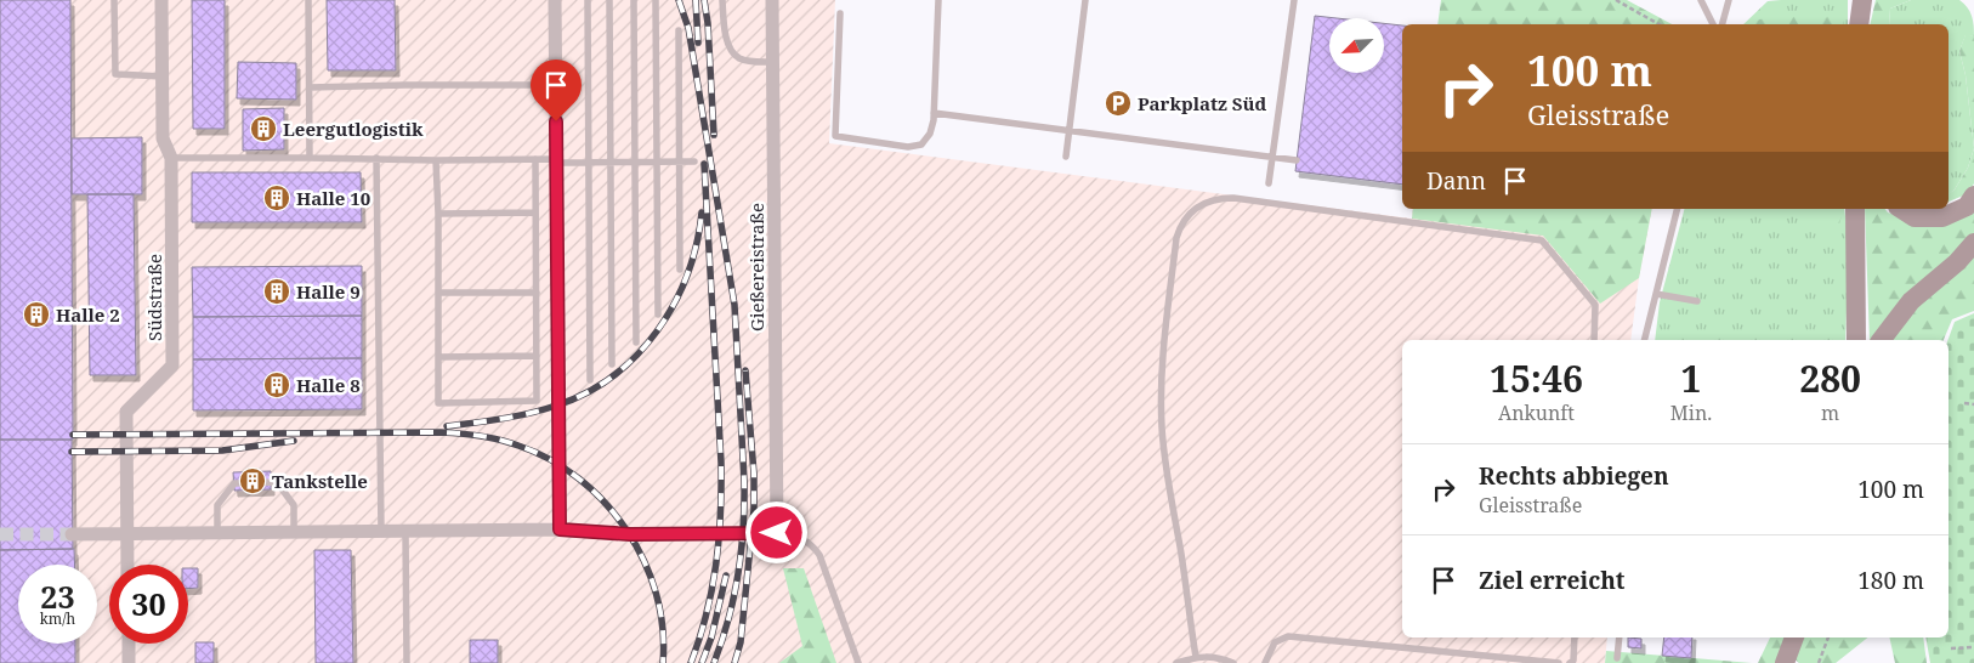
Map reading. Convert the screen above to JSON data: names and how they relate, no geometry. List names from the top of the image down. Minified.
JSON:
{"streets":{"street":["Gießereistraße","Südstraße"]},"places":{"parking":["Parkplatz Süd"],"building":["Leergutlogistik","Halle 10","Halle 9","Halle 2","Halle 8","Tankstelle"]},"north":"bottom left","page":{"turn":["100 m","Gleisstraße"],"then":"Dann","eta":["15:46","Ankunft","1","Min.","280","m"],"list":[{"name":"Rechts abbiegen","note":"Gleisstraße","value":"100 m"},{"name":"Ziel erreicht","value":"180 m"}],"speed":"23 km/h","limit":"30"}}
